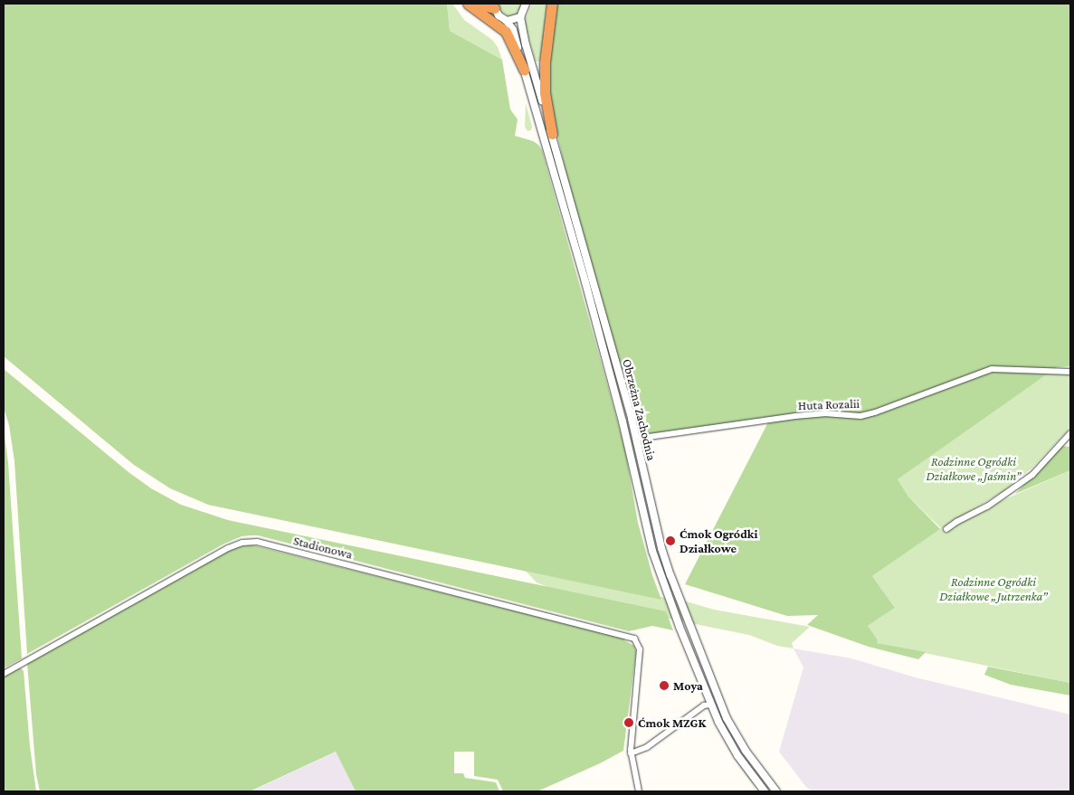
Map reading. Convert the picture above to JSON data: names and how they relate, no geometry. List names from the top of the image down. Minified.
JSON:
{"streets":{"street":["Huta Rozalii","Obrzeżna Zachodnia","Stadionowa"]},"crossings":[["Huta Rozalii","Obrzeżna Zachodnia"]],"parks":["Rodzinne Ogródki Działkowe „Jaśmin”","Rodzinne Ogródki Działkowe „Jutrzenka”"],"places":["Ćmok Ogródki Działkowe","Moya","Ćmok MZGK"]}
